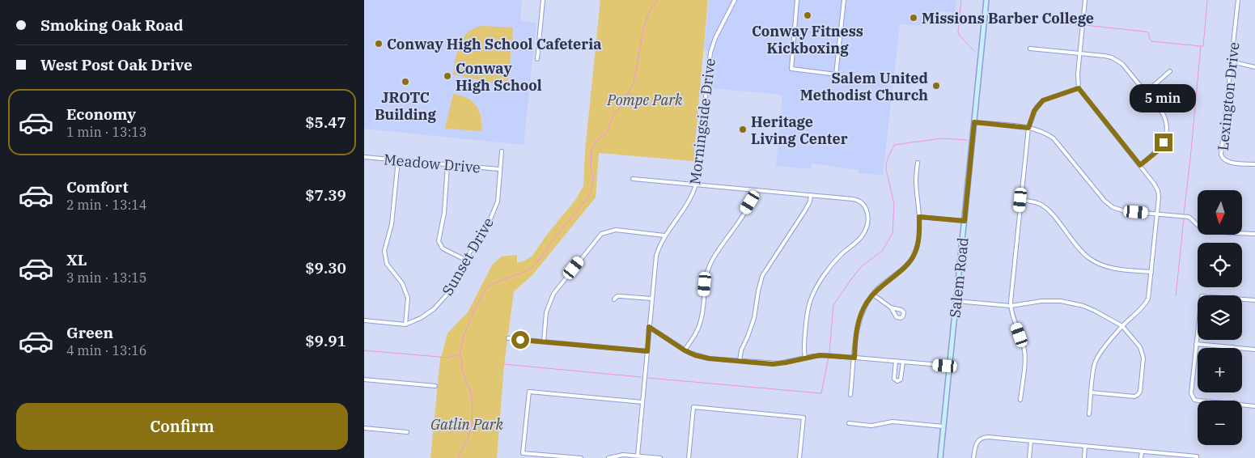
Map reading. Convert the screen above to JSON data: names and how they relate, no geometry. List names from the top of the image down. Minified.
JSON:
{"streets":{"main road":["Salem Road"],"street":["Lexington Drive","Morningside Drive","Meadow Drive","Sunset Drive"]},"crossings":[["Meadow Drive","Sunset Drive"]],"parks":["Pompe Park","Gatlin Park"],"places":["Conway Fitness Kickboxing","Missions Barber College","Conway High School Cafeteria","Conway High School","JROTC Building","Salem United Methodist Church","Heritage Living Center"],"north":"bottom","page":{"banner":["Smoking Oak Road","West Post Oak Drive"],"bubble":"5 min","list":[{"name":"Economy","note":"1 min · 13:13","value":"$5.47"},{"name":"Comfort","note":"2 min · 13:14","value":"$7.39"},{"name":"XL","note":"3 min · 13:15","value":"$9.30"},{"name":"Green","note":"4 min · 13:16","value":"$9.91"}],"map_buttons":["+","−"],"buttons":"Confirm"}}
